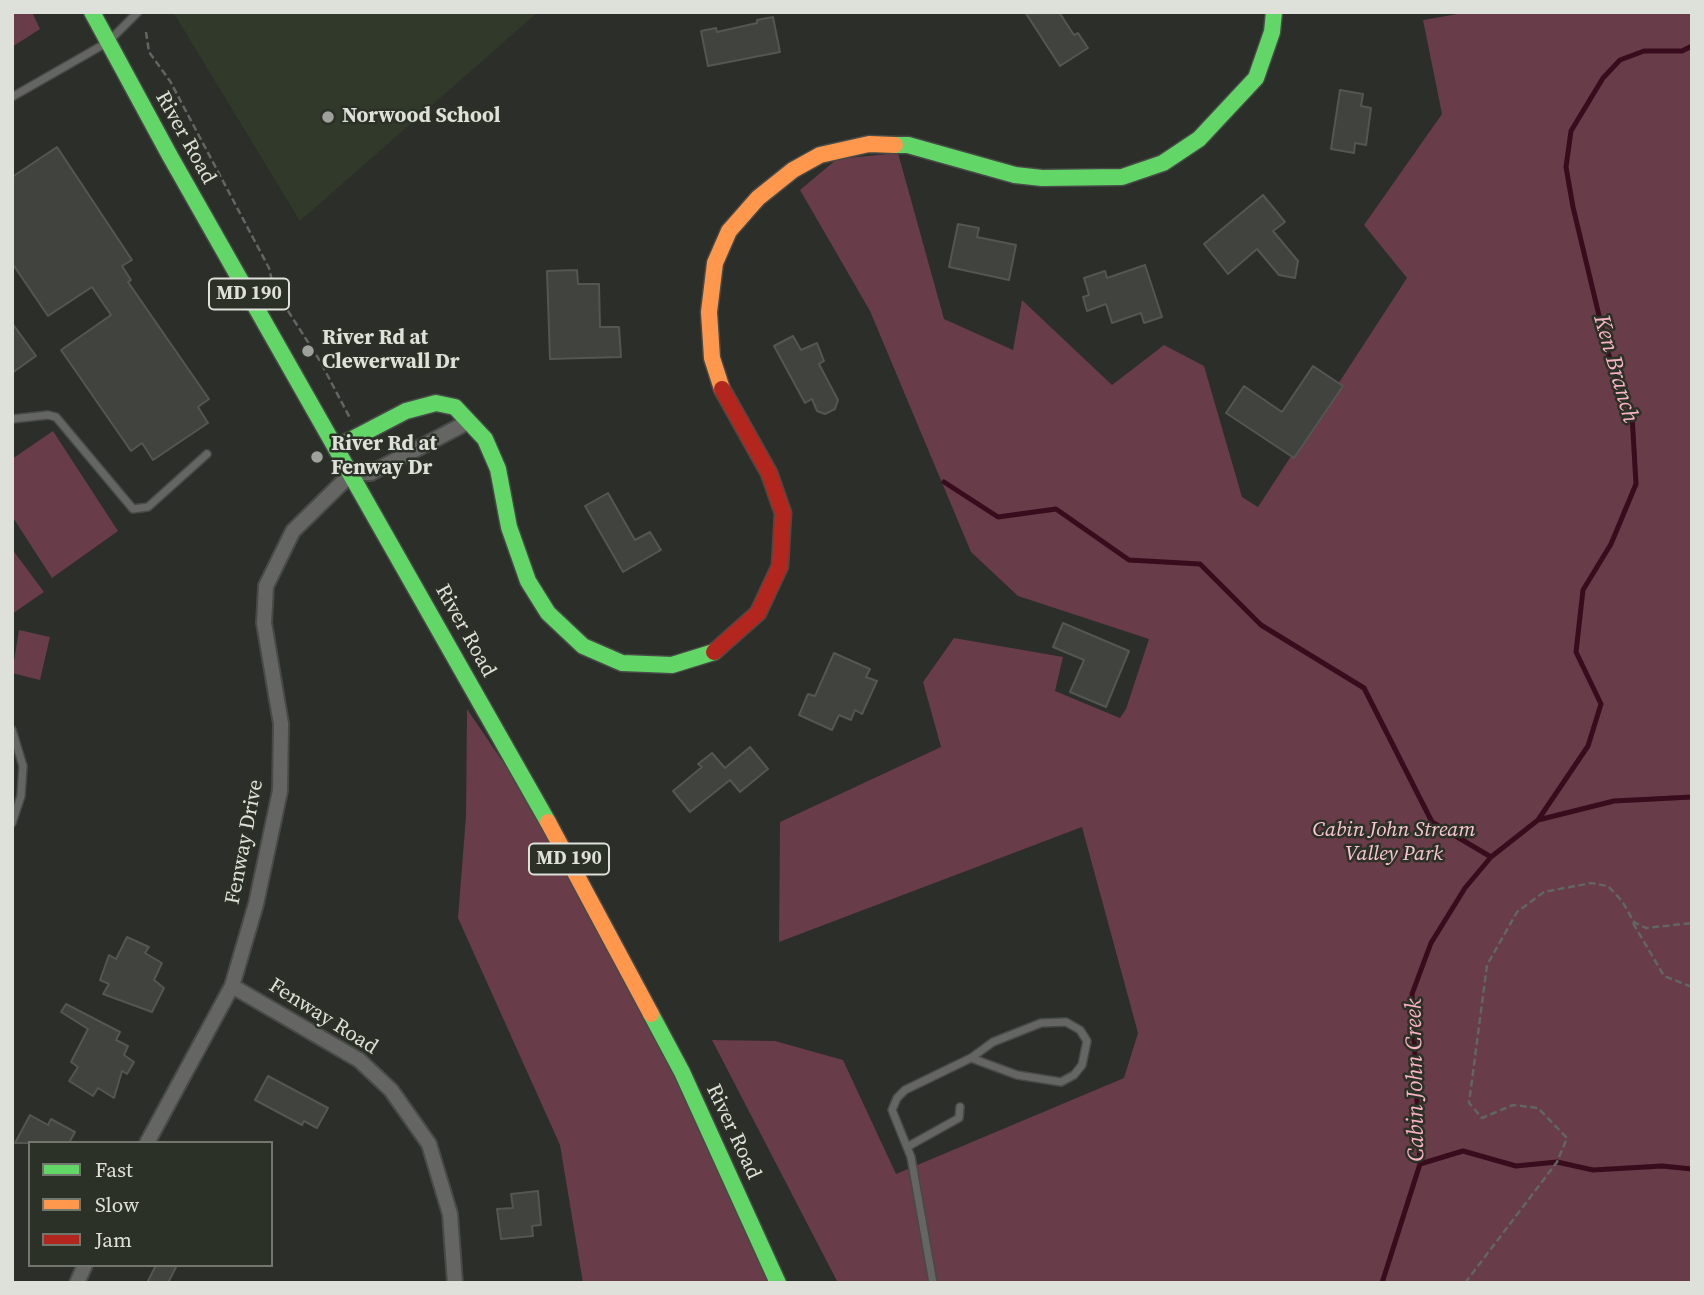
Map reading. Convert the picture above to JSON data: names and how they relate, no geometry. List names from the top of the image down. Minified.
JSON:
{"streets":{"street":["River Road","MD 190","Fenway Drive","Fenway Road"]},"crossings":[["River Road","Fenway Drive"],["Fenway Drive","Fenway Road"]],"water":["Ken Branch","Cabin John Creek"],"parks":["Cabin John Stream Valley Park"],"places":["Norwood School","River Rd at Clewerwall Dr","River Rd at Fenway Dr"],"legend":["Fast","Slow","Jam"]}
